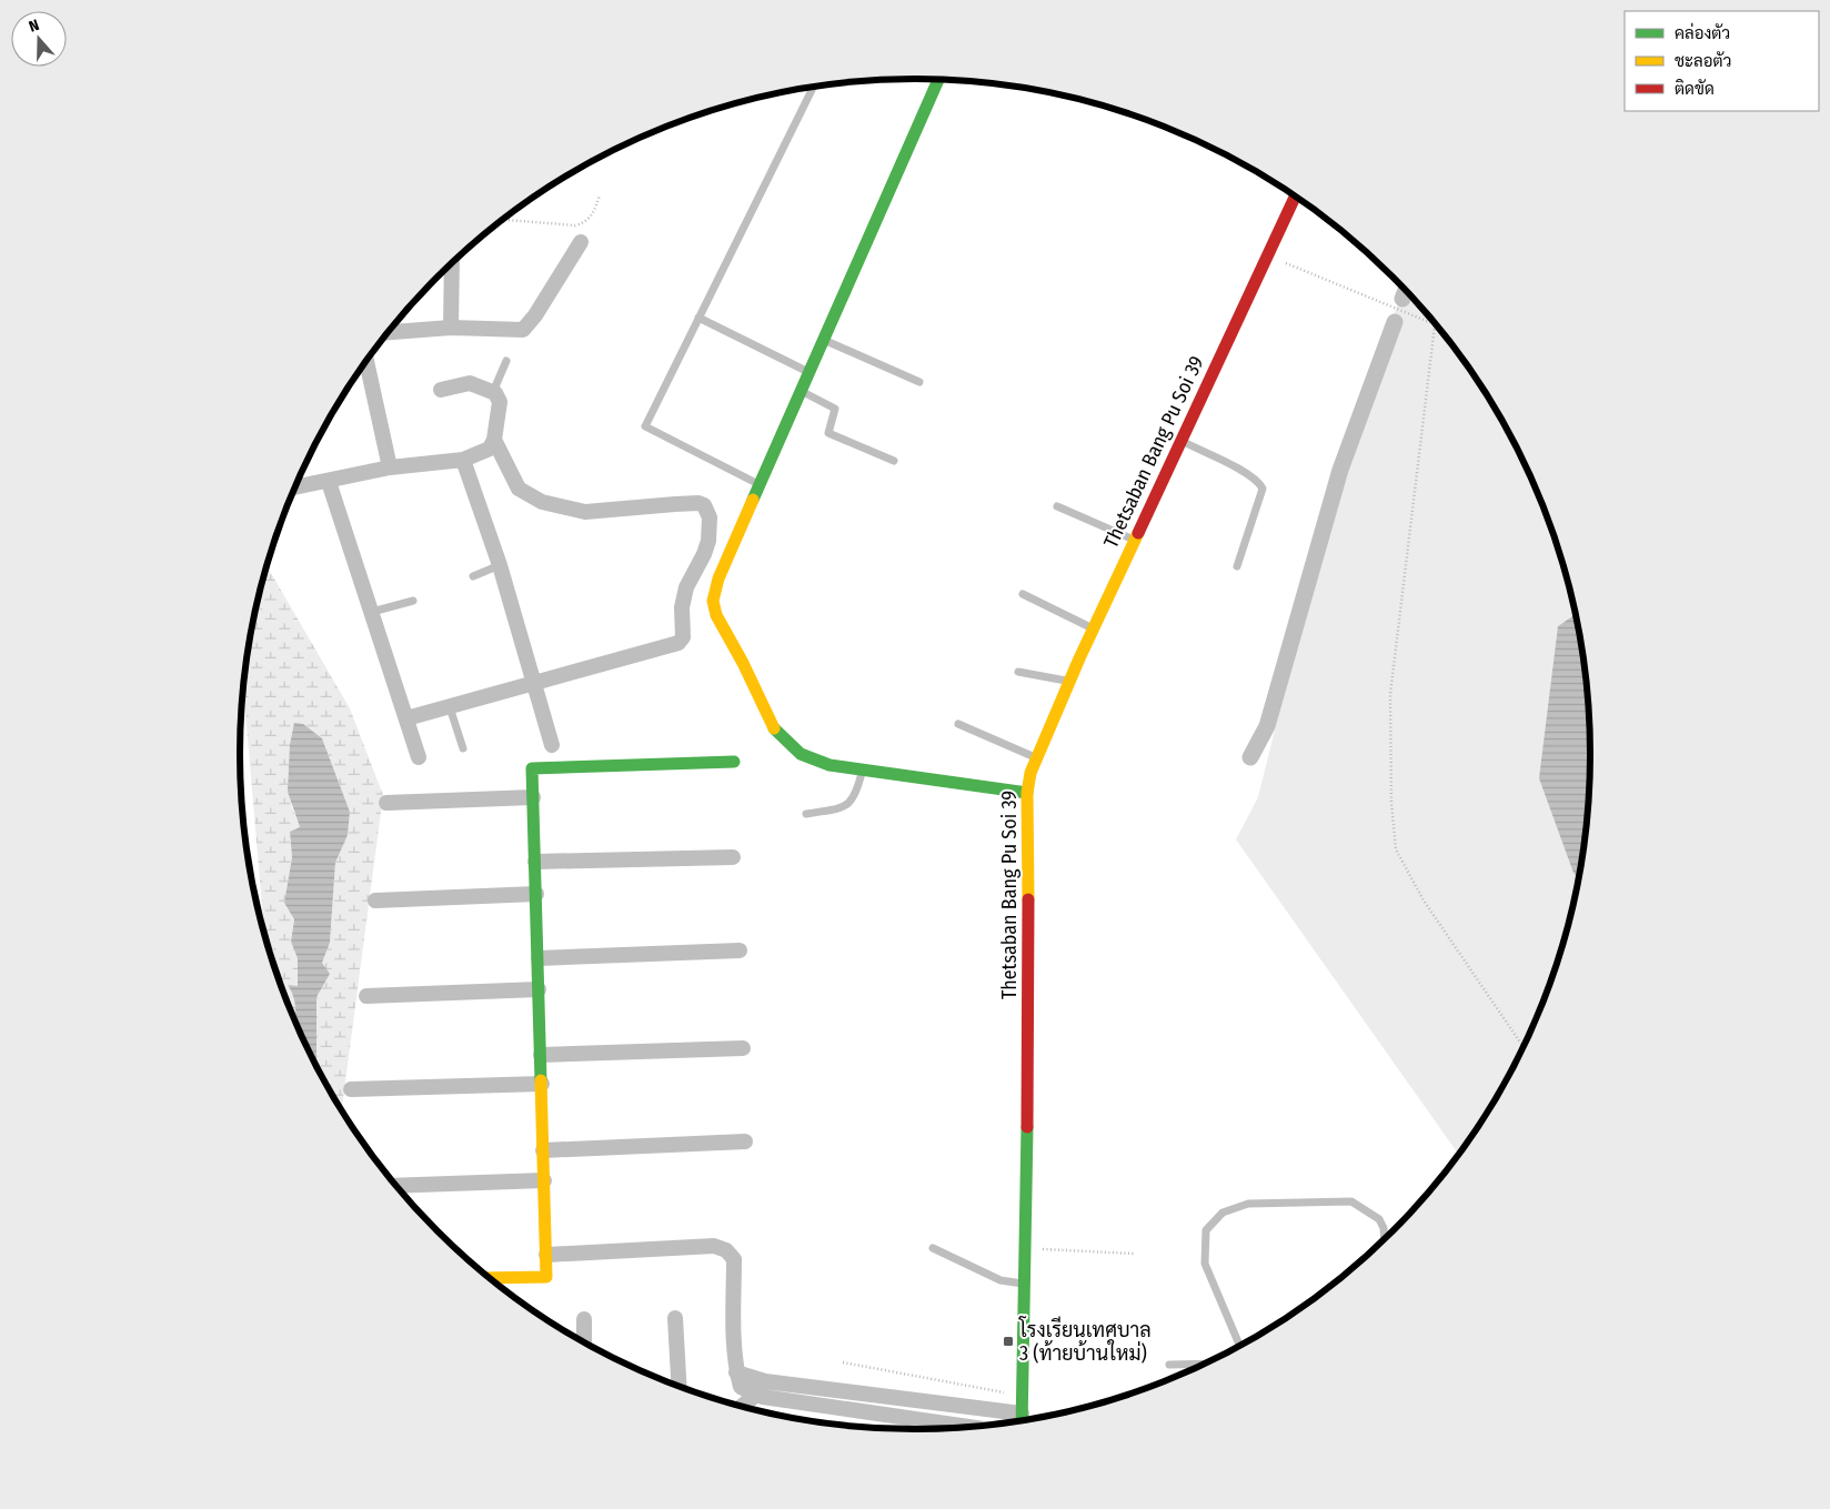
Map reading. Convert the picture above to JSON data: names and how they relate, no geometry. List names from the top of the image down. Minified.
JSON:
{"streets":{"street":["Thetsaban Bang Pu Soi 39"]},"places":{"transit":["โรงเรียนเทศบาล 3 (ท้ายบ้านใหม่)"]},"legend":["คล่องตัว","ชะลอตัว","ติดขัด"],"north":"top"}
